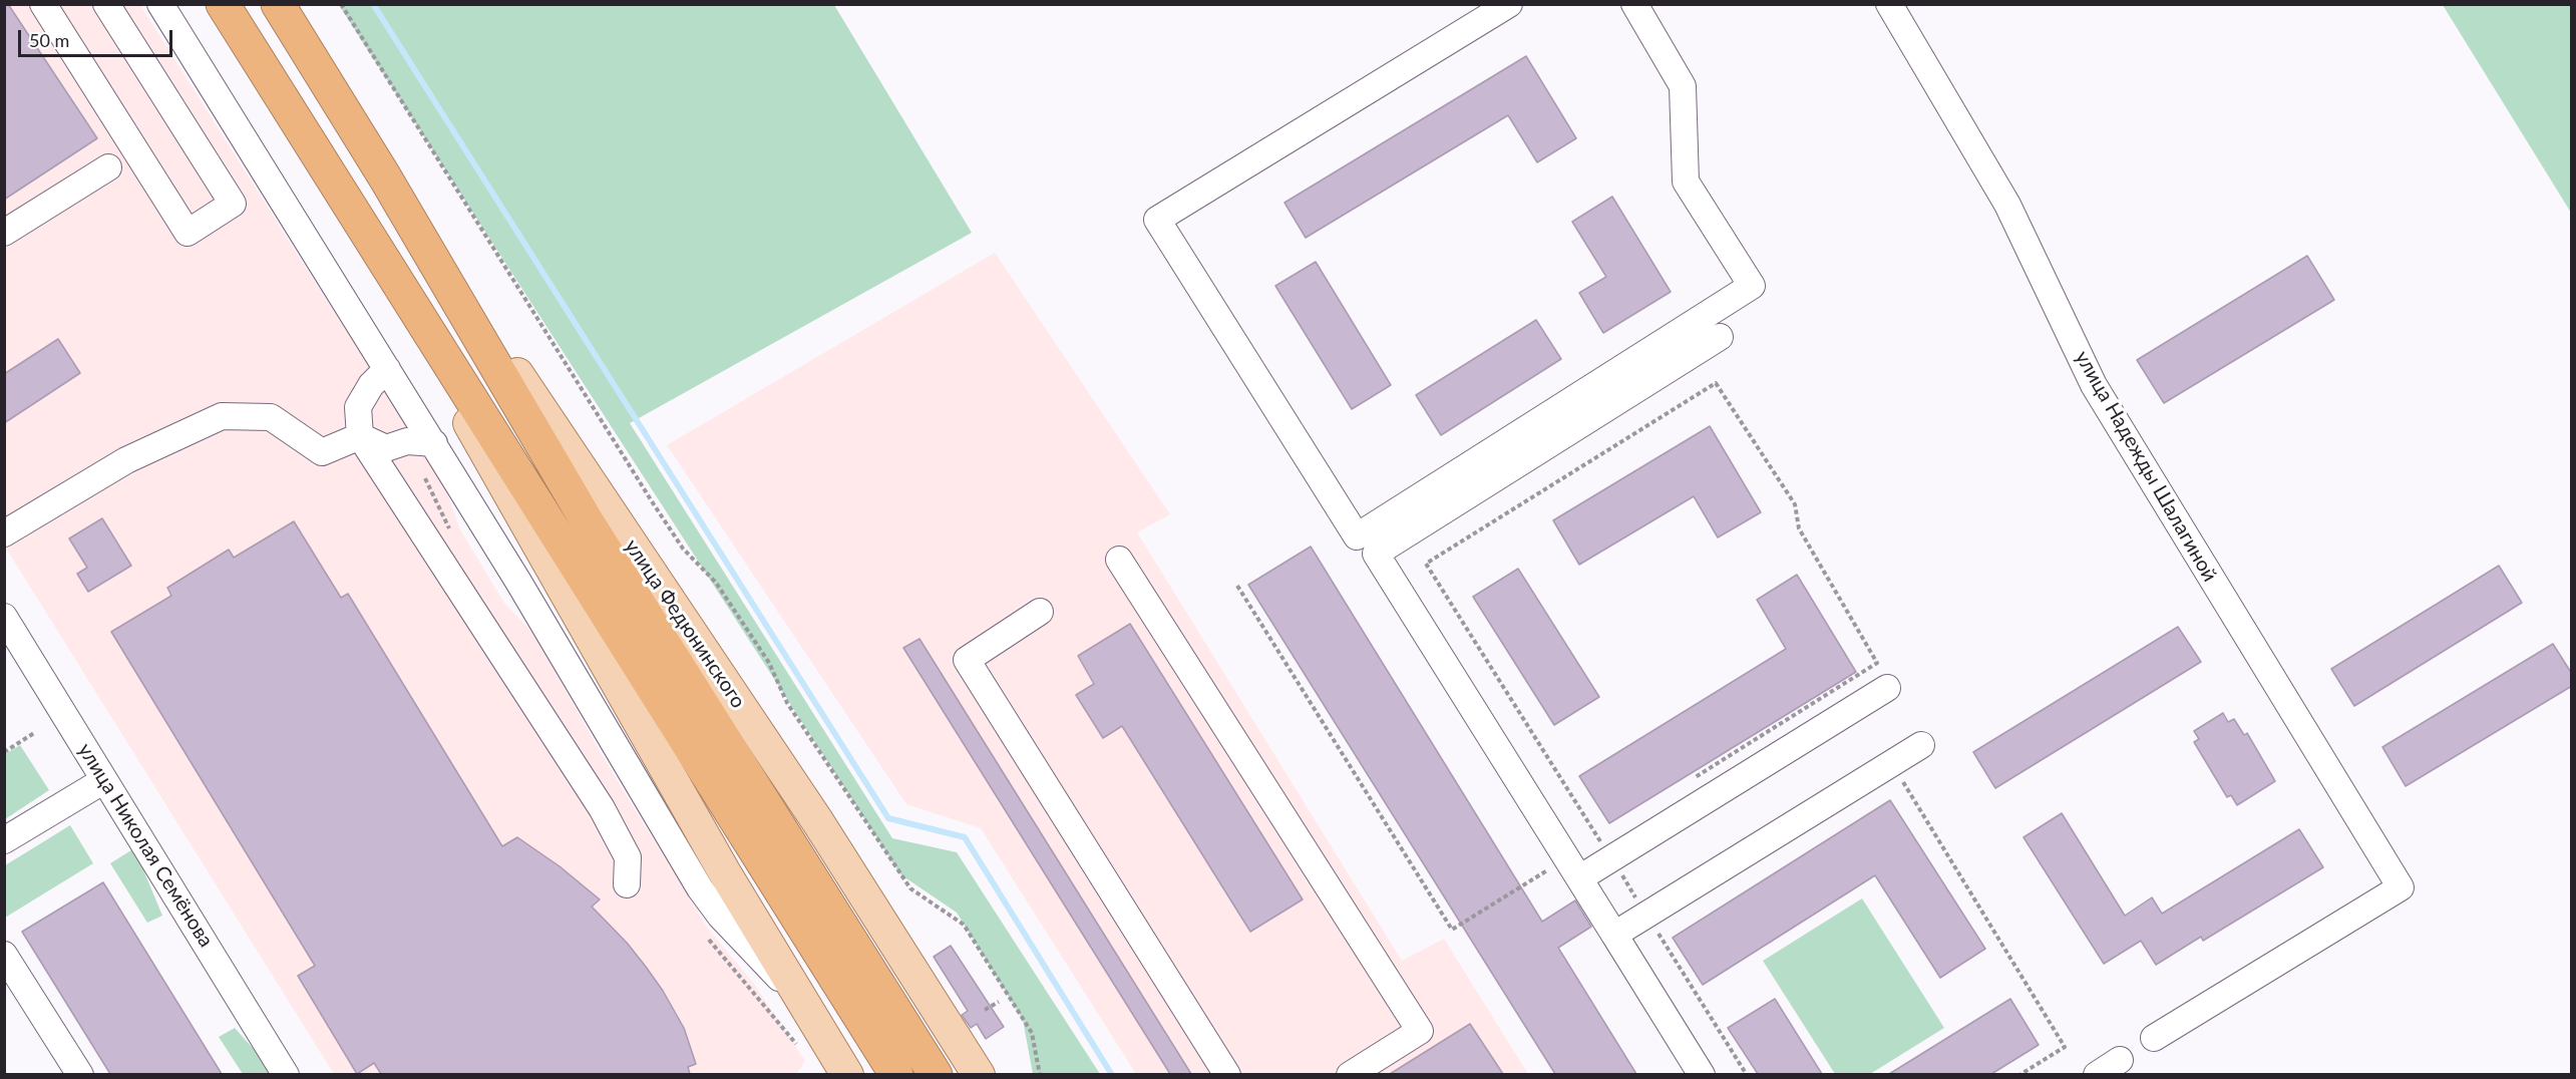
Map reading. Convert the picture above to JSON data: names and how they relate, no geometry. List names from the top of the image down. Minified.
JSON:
{"streets":{"highway":["улица Федюнинского"],"street":["улица Надежды Шалагиной","улица Николая Семёнова"]},"scale_bar":"50 m"}
